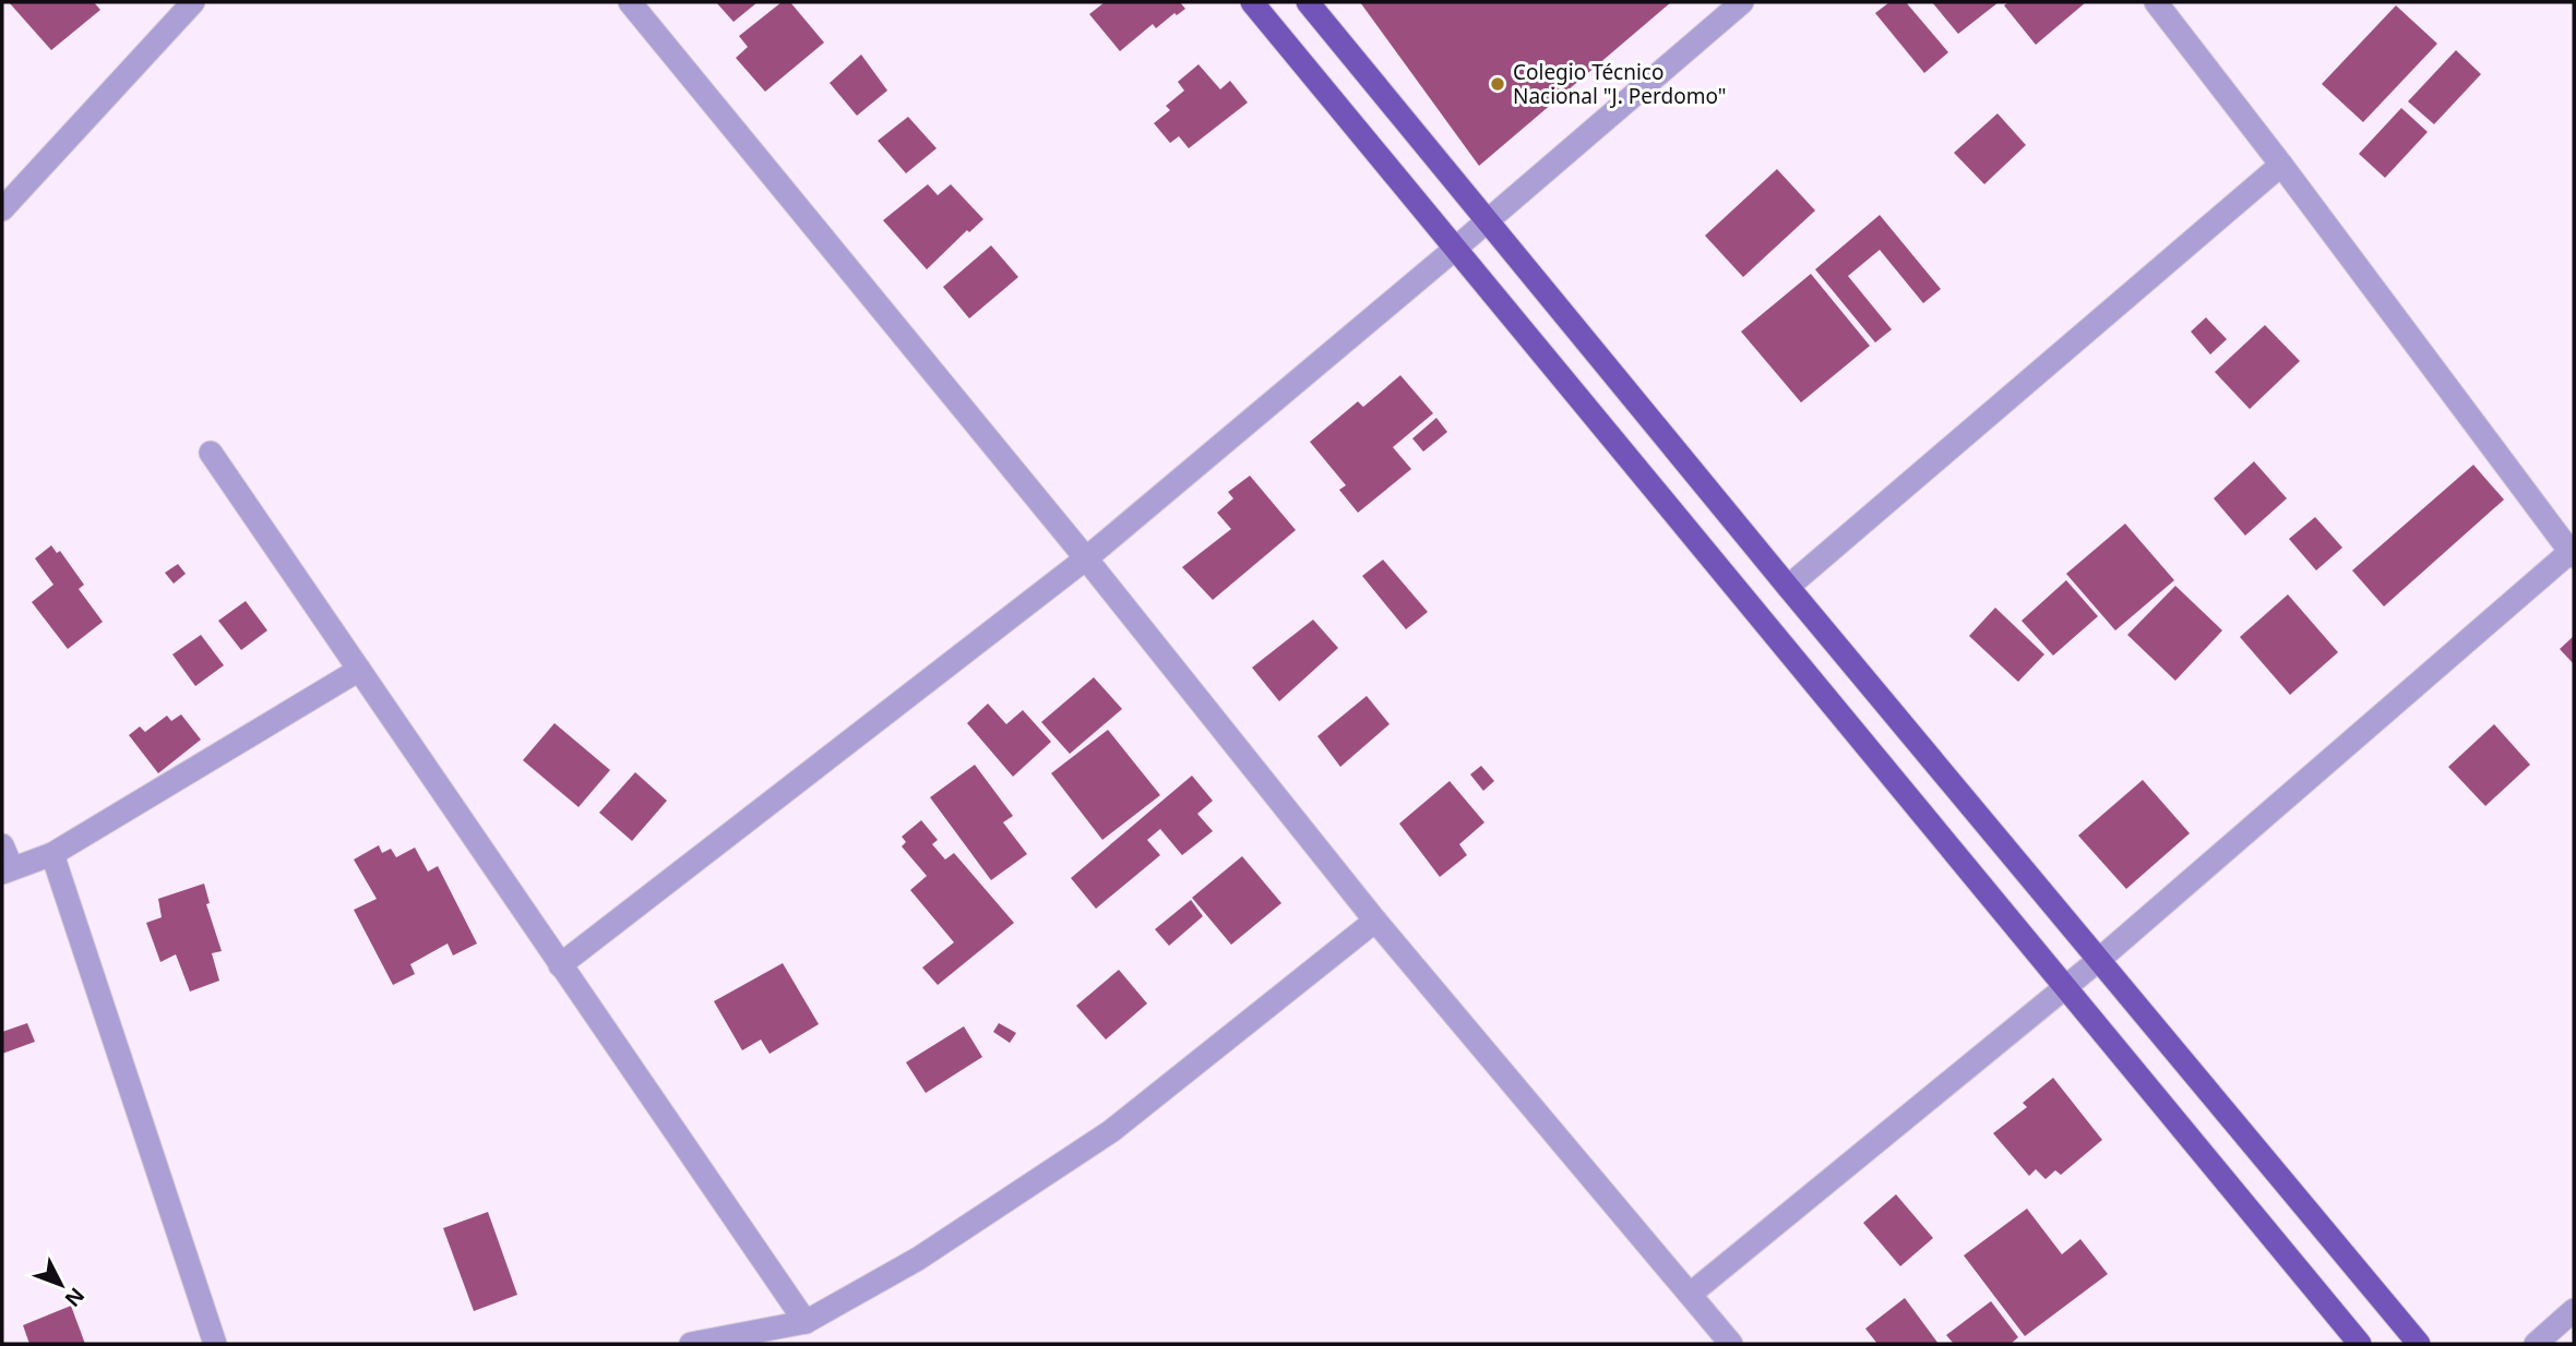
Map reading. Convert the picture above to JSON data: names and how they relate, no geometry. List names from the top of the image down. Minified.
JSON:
{"places":["Colegio Técnico Nacional \"J. Perdomo\""],"north":"bottom right"}
